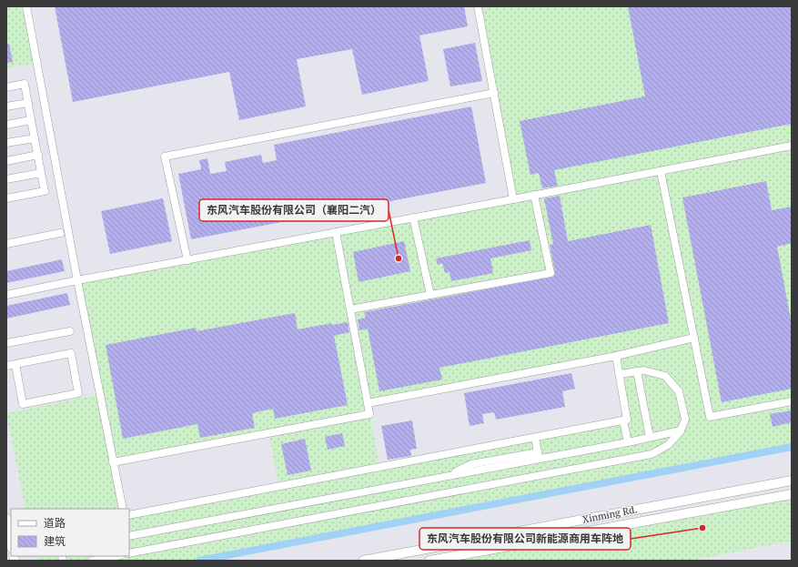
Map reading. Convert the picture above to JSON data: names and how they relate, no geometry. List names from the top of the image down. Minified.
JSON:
{"streets":{"main road":["Xinming Rd."]},"places":["东风汽车股份有限公司（襄阳二汽）","东风汽车股份有限公司新能源商用车阵地"],"legend":["道路","建筑"]}
